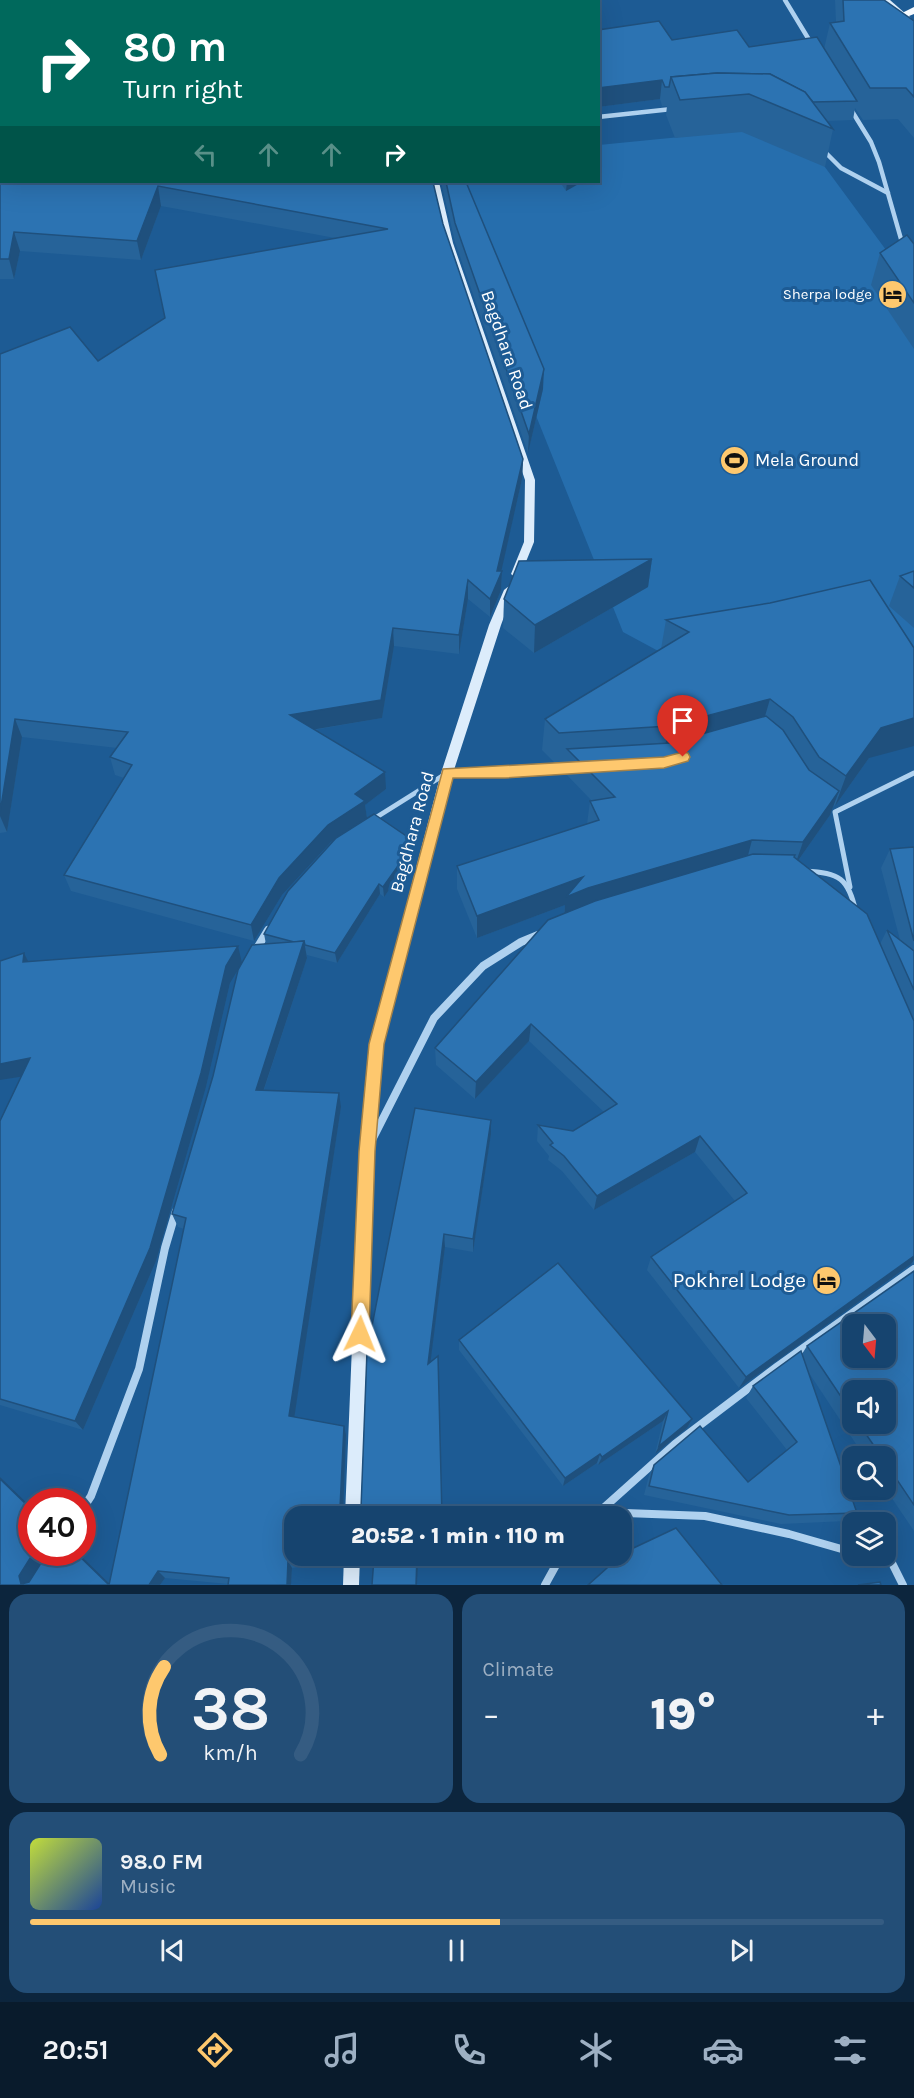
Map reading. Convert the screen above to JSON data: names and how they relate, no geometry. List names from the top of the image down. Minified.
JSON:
{"streets":{"street":["Bagdhara Road"]},"places":{"hotel":["Sherpa lodge","Pokhrel Lodge"],"sports":["Mela Ground"]},"north":"bottom","page":{"turn":["80 m","Turn right"],"limit":"40","trip":"20:52 · 1 min · 110 m","tile":"Climate","heat":["−","19°","+"],"song":["98.0 FM","Music"],"tabs":"20:51","gauge":["38","km/h"]}}
